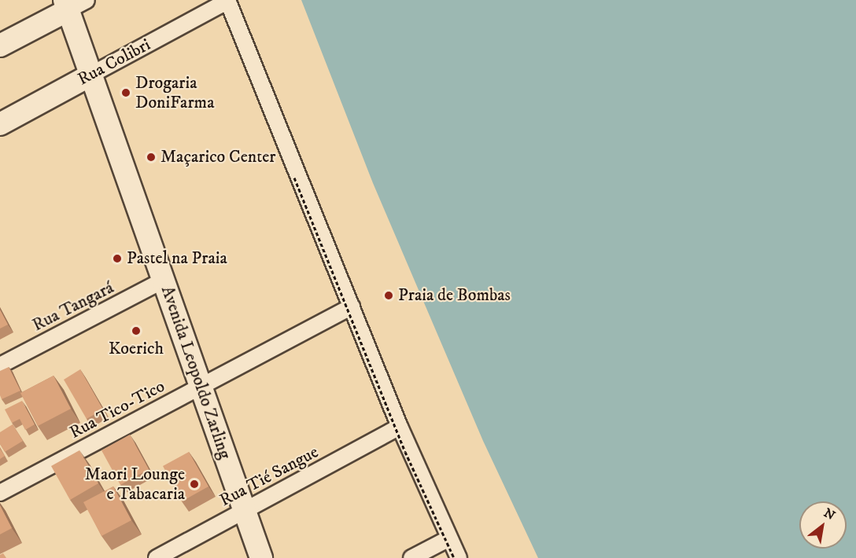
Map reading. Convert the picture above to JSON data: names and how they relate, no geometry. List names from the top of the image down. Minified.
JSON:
{"streets":{"main road":["Rua Colibri","Avenida Leopoldo Zarling"],"street":["Rua Tangará","Rua Tico-Tico","Rua Tié Sangue"]},"crossings":[["Rua Colibri","Avenida Leopoldo Zarling"],["Rua Tangará","Avenida Leopoldo Zarling"],["Avenida Leopoldo Zarling","Rua Tico-Tico"],["Avenida Leopoldo Zarling","Rua Tié Sangue"]],"places":["Drogaria DoniFarma","Maçarico Center","Pastel na Praia","Praia de Bombas","Koerich","Maori Lounge e Tabacaria"],"north":"top right"}
